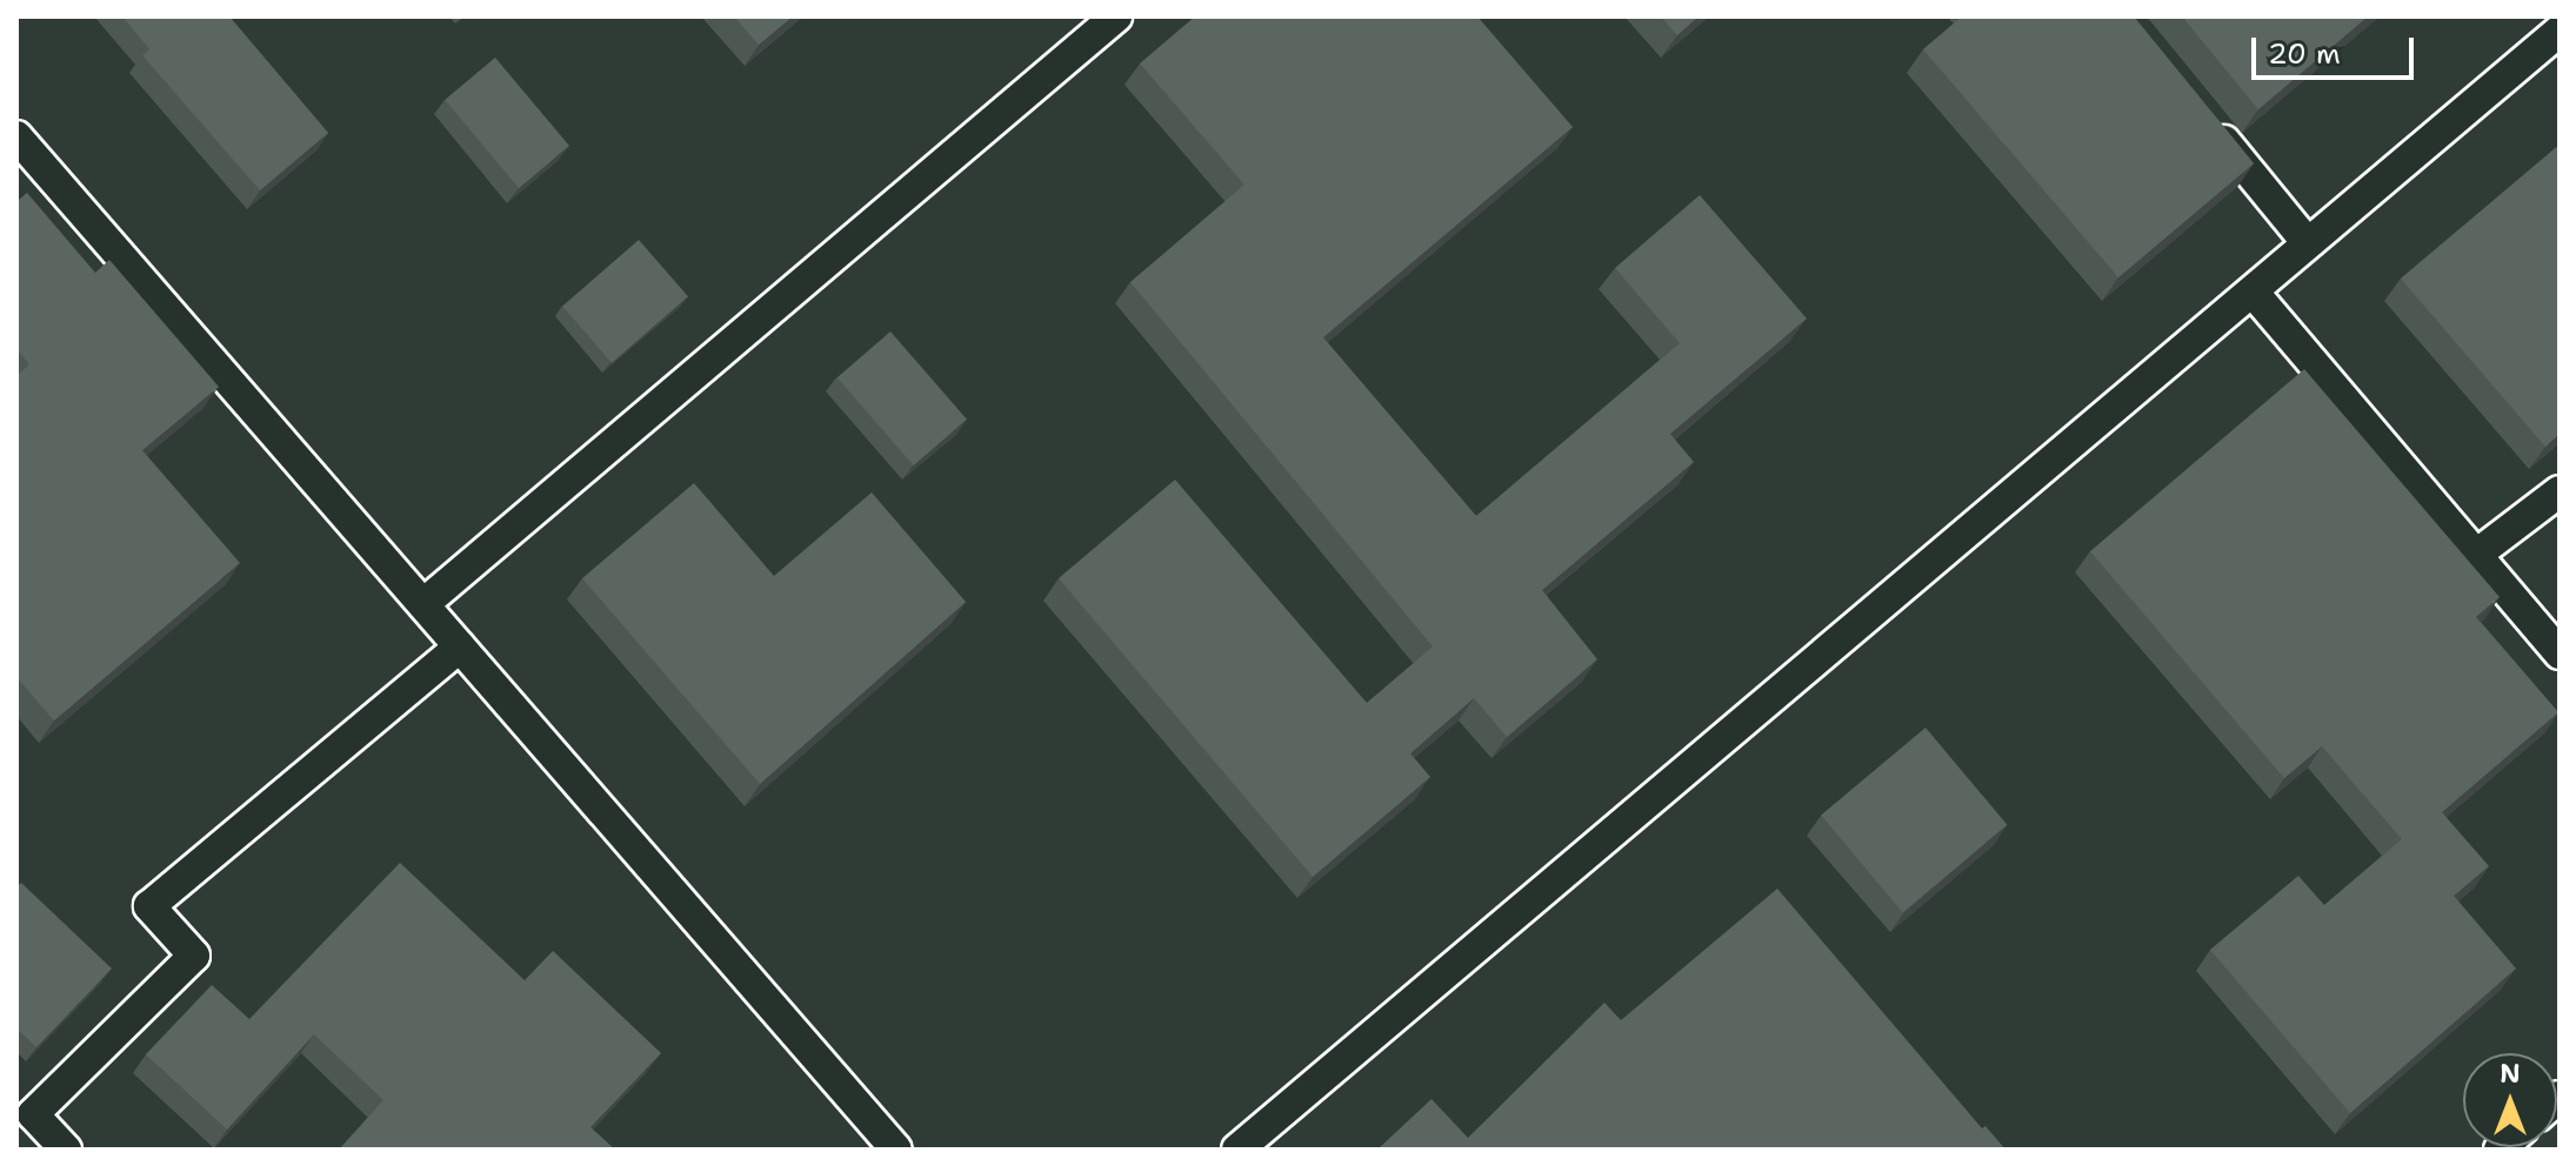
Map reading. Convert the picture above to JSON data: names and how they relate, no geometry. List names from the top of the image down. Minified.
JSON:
{"scale_bar":"20 m","north":"top"}
